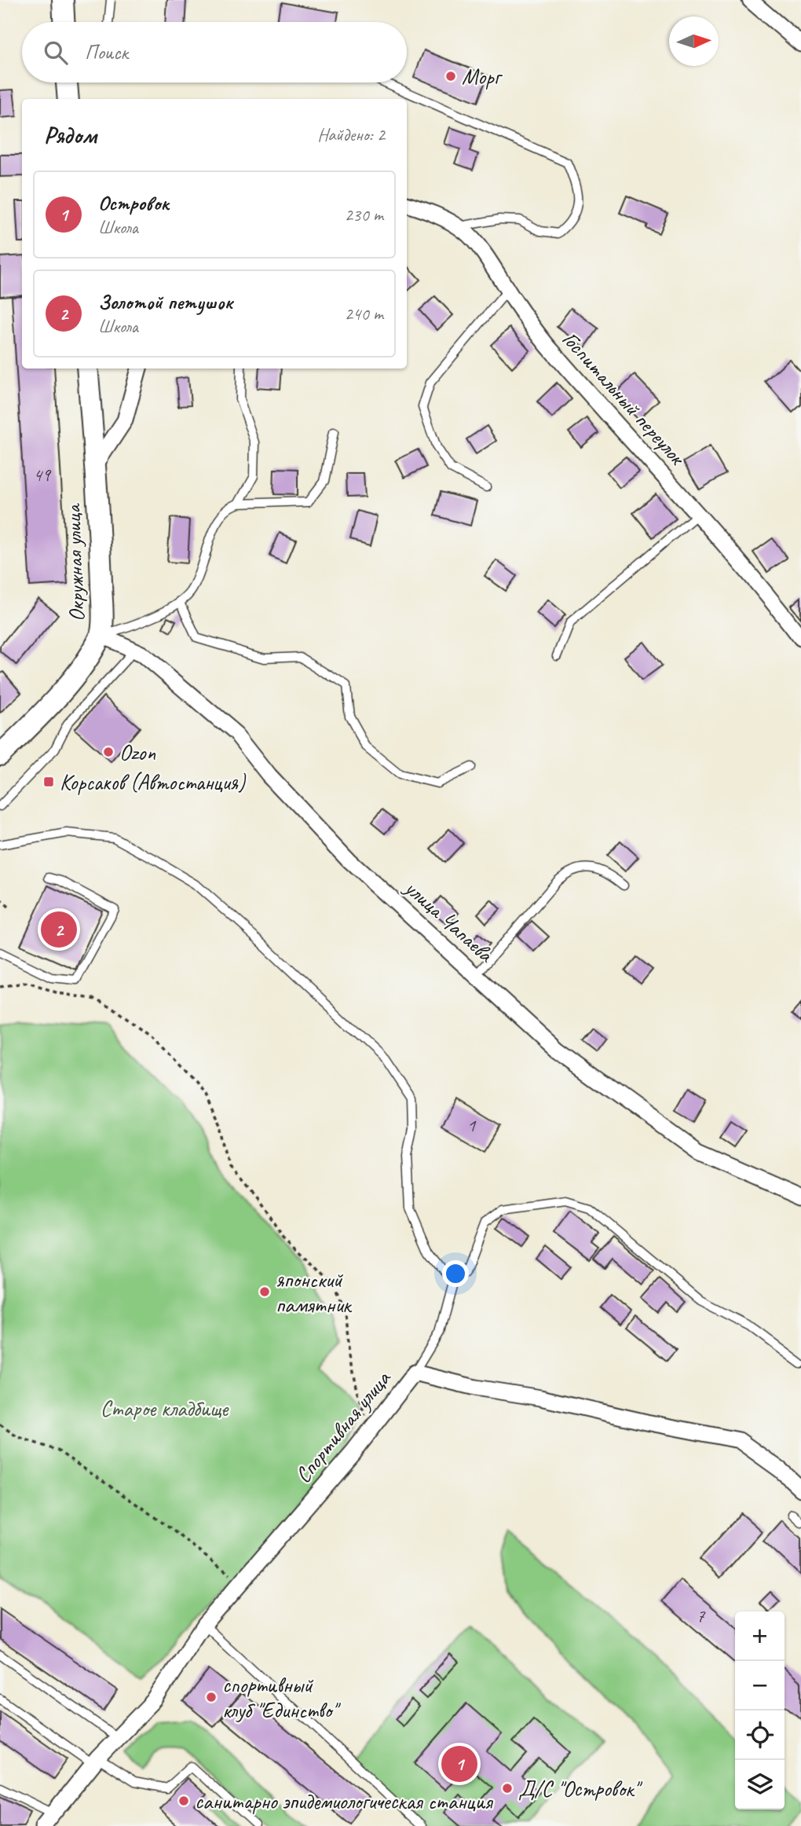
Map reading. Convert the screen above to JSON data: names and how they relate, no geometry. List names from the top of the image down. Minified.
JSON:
{"streets":{"main road":["Окружная улица"],"street":["Госпитальный переулок","улица Чапаева","Спортивная улица"]},"crossings":[["Окружная улица","улица Чапаева"]],"parks":["Старое кладбище"],"places":{"other":["Морг","Ozon","японский памятник","спортивный клуб \"Единство\"","Д/С \"Островок\"","санитарно эпидемиологическая станция"],"transit":["Корсаков (Автостанция)"]},"house_numbers":["49","1","7"],"north":"right","page":{"search":"Поиск","heading":["Рядом","Найдено: 2"],"list":[{"mark":"1","name":"Островок","note":"Школа","value":"230 m"},{"mark":"2","name":"Золотой петушок","note":"Школа","value":"240 m"}],"pins":["2","1"],"map_buttons":["+","−"]}}
